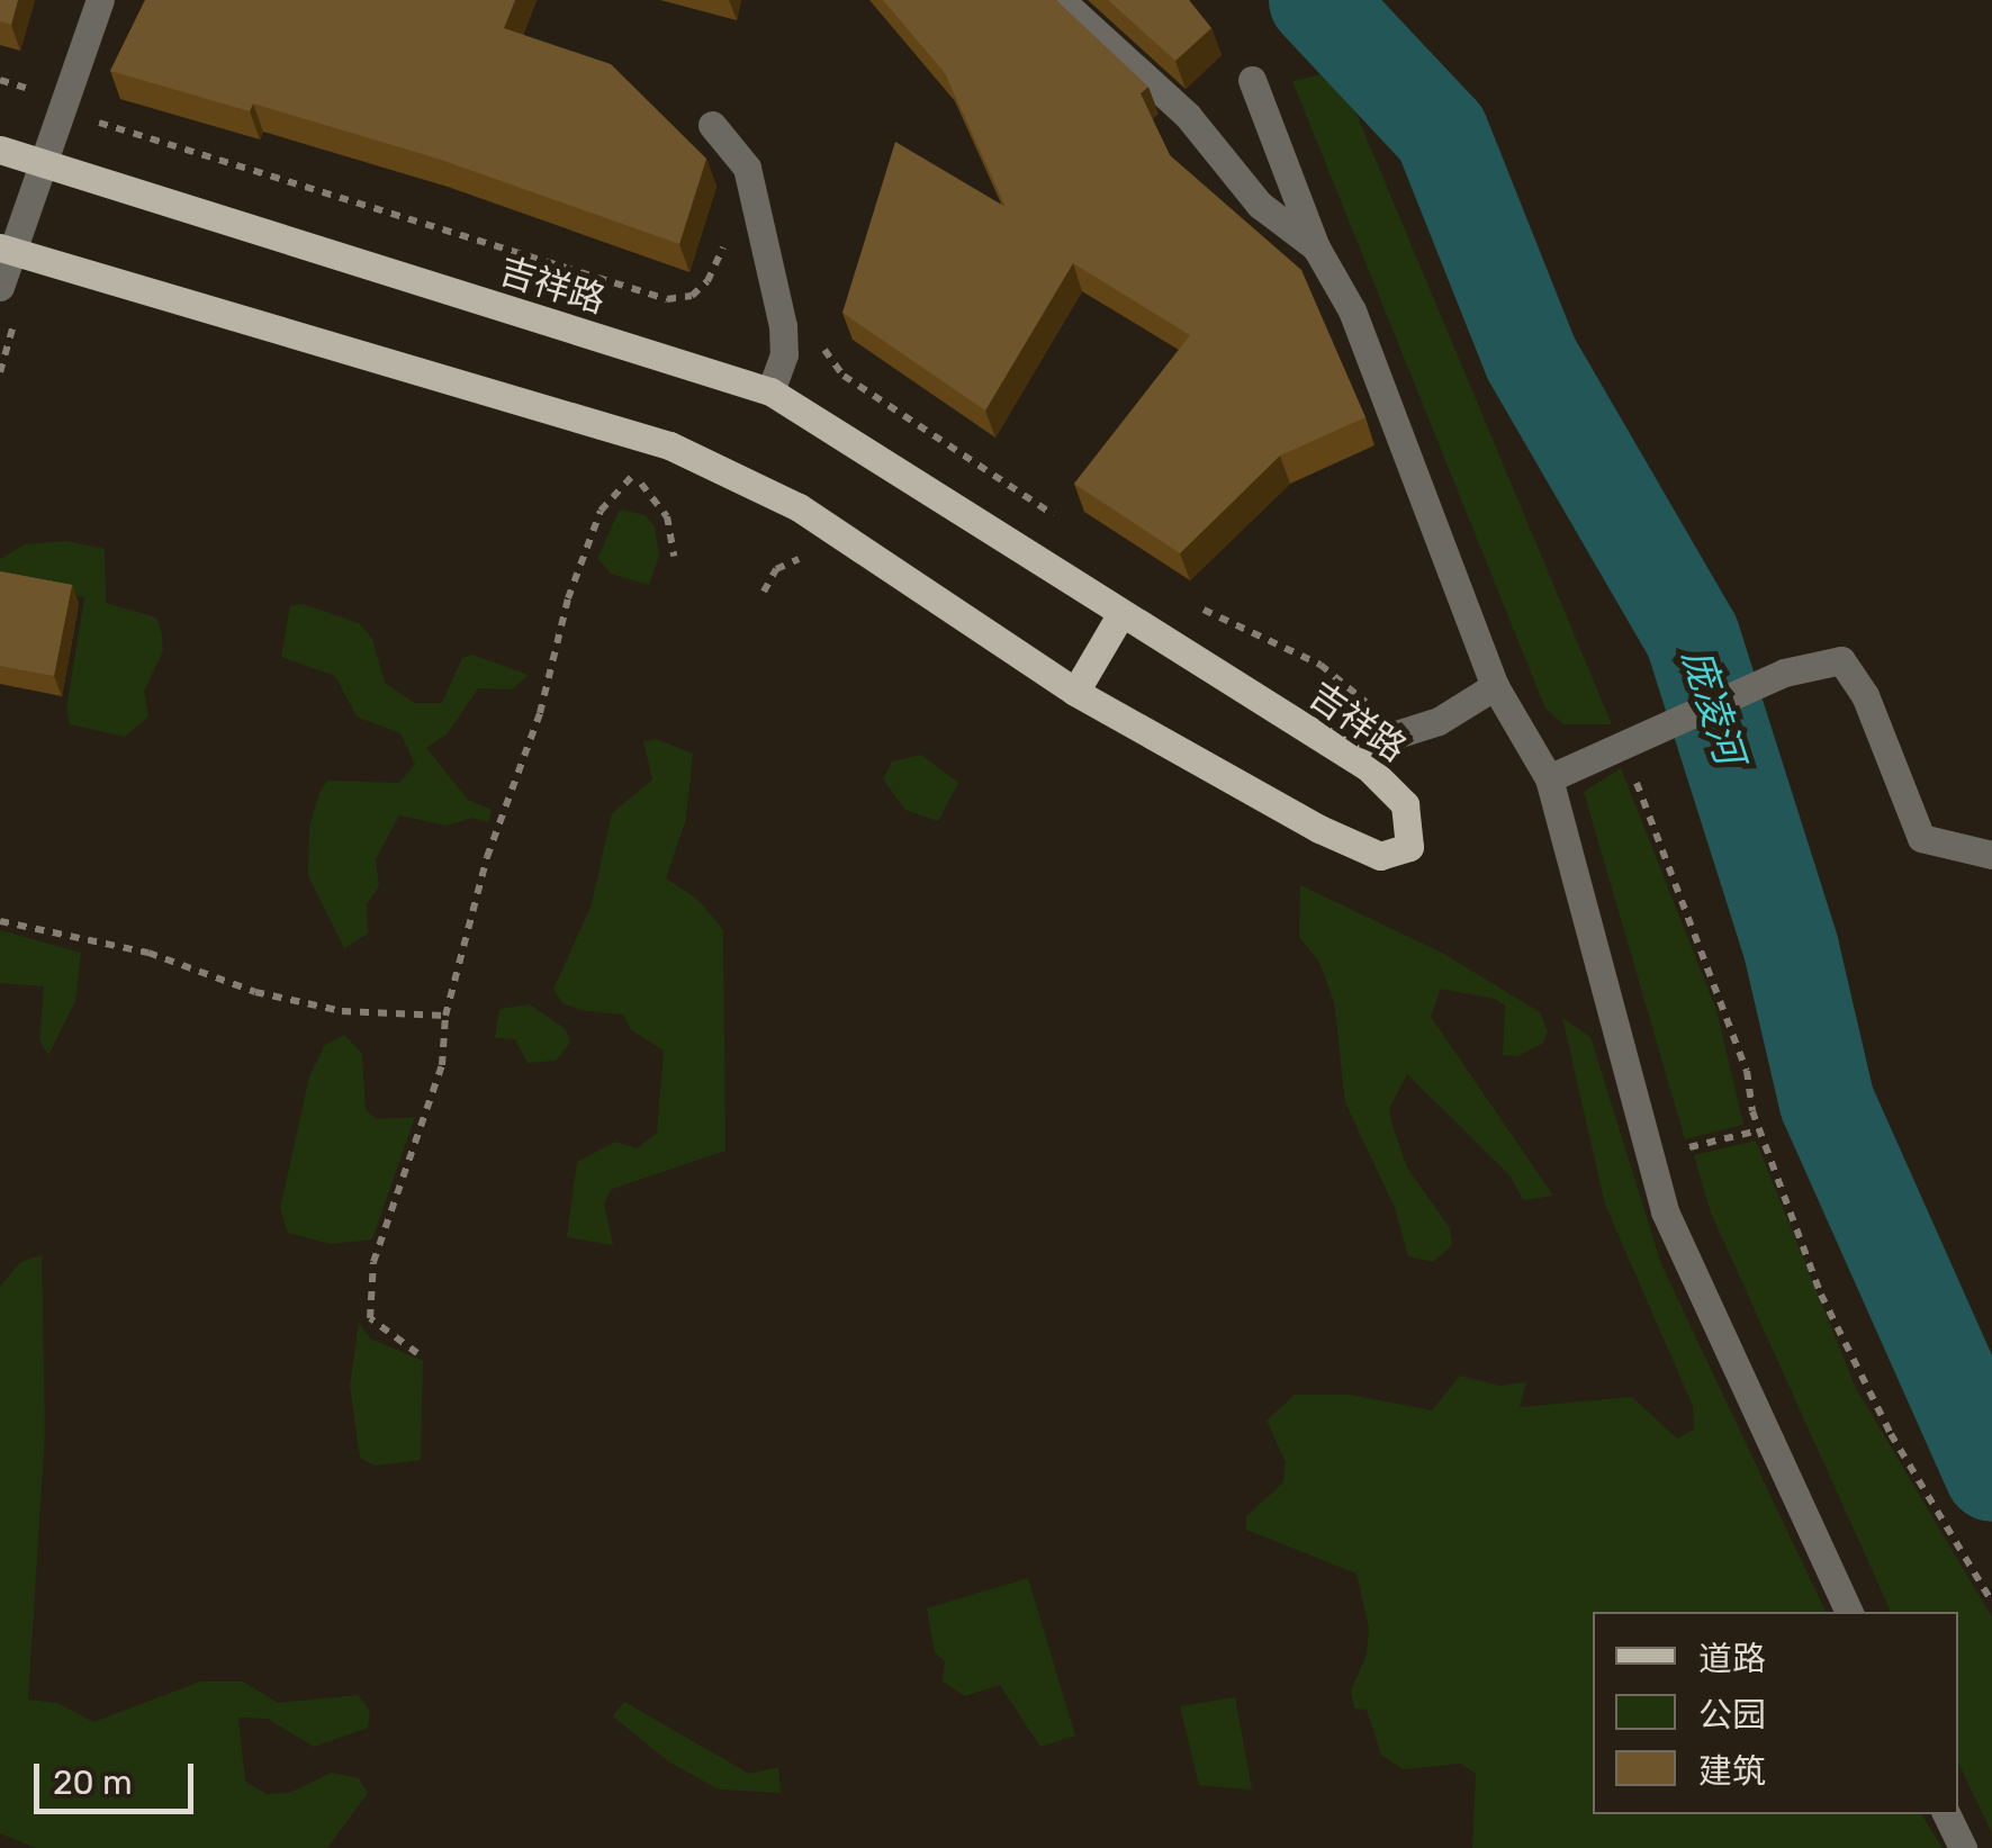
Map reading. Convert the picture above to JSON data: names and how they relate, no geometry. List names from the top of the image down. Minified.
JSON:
{"streets":{"main road":["吉祥路"]},"water":["庞凌河"],"legend":["道路","公园","建筑"],"scale_bar":"20 m"}
